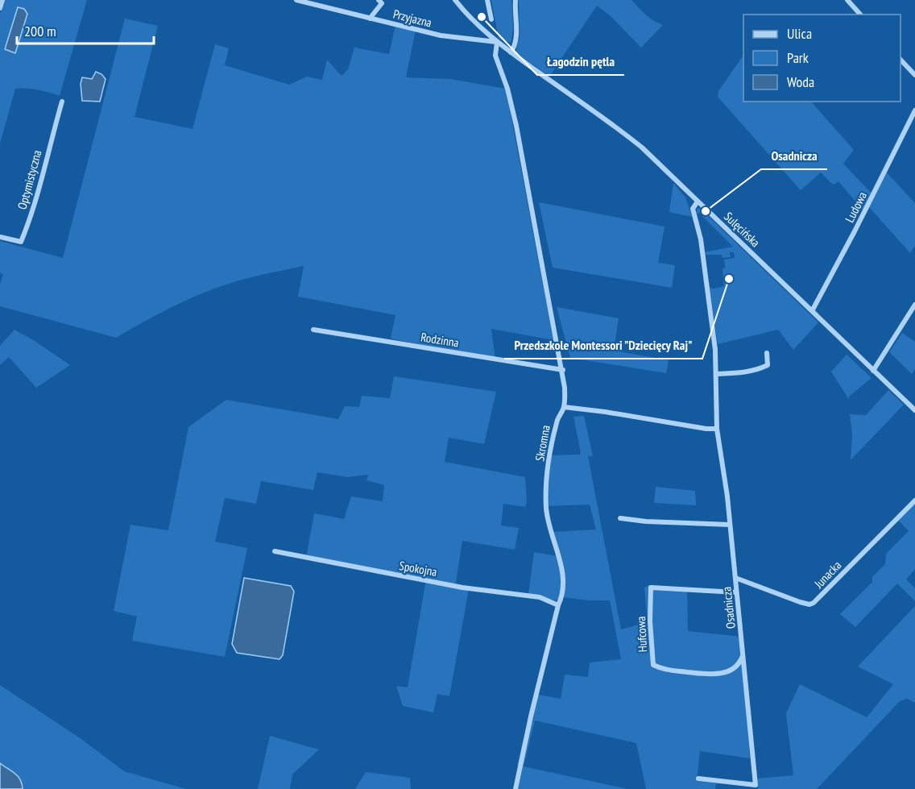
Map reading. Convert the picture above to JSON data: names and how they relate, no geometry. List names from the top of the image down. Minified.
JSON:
{"streets":{"street":["Przyjazna","Optymistyczna","Ludowa","Sulęcińska","Rodzinna","Skromna","Spokojna","Junacka","Osadnicza","Hufcowa"]},"crossings":[["Przyjazna","Sulęcińska"],["Przyjazna","Skromna"],["Ludowa","Sulęcińska"],["Sulęcińska","Skromna"],["Sulęcińska","Osadnicza"],["Rodzinna","Skromna"],["Skromna","Spokojna"],["Junacka","Osadnicza"],["Osadnicza","Hufcowa"]],"places":["Łagodzin pętla","Osadnicza","Przedszkole Montessori \"Dziecięcy Raj\""],"legend":["Ulica","Park","Woda"],"scale_bar":"200 m"}
